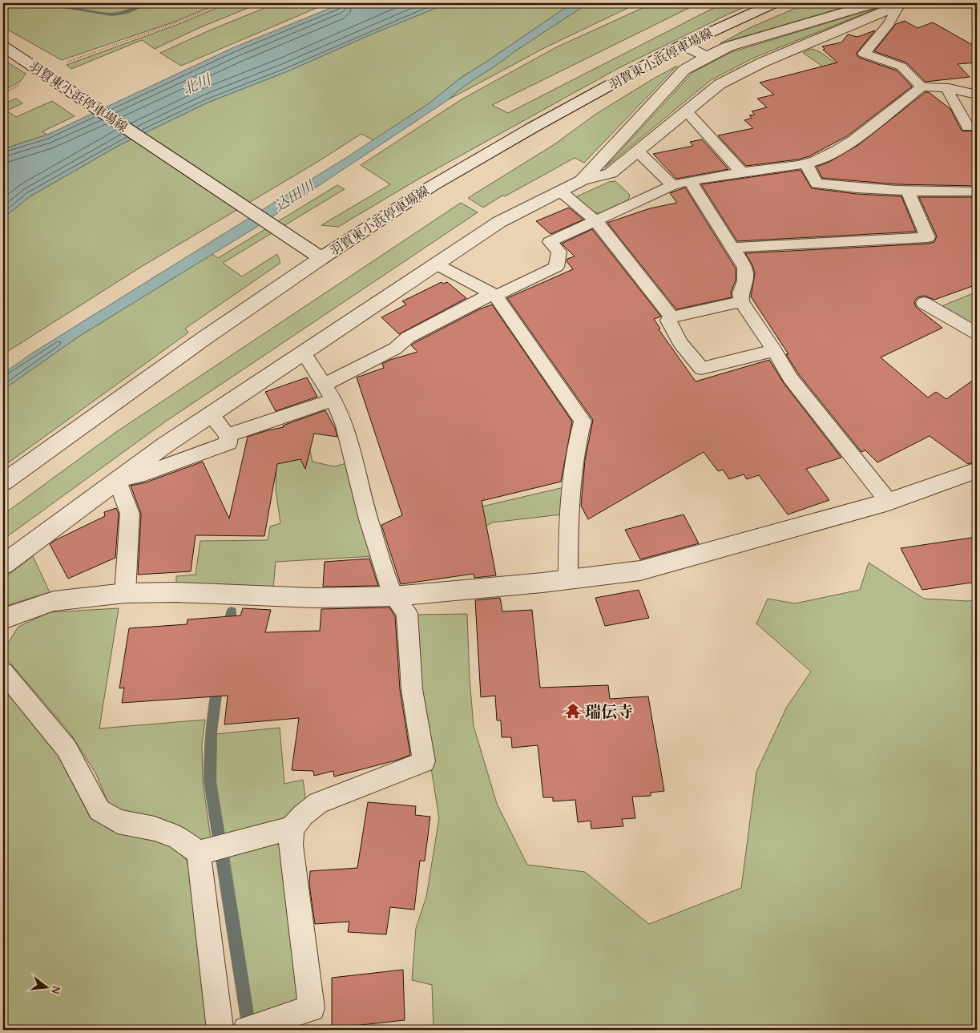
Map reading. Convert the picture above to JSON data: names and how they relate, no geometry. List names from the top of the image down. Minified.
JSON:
{"streets":{"street":["羽賀東小浜停車場線"]},"water":["北川","込田川"],"places":{"temple":["瑞伝寺"]},"north":"right"}
